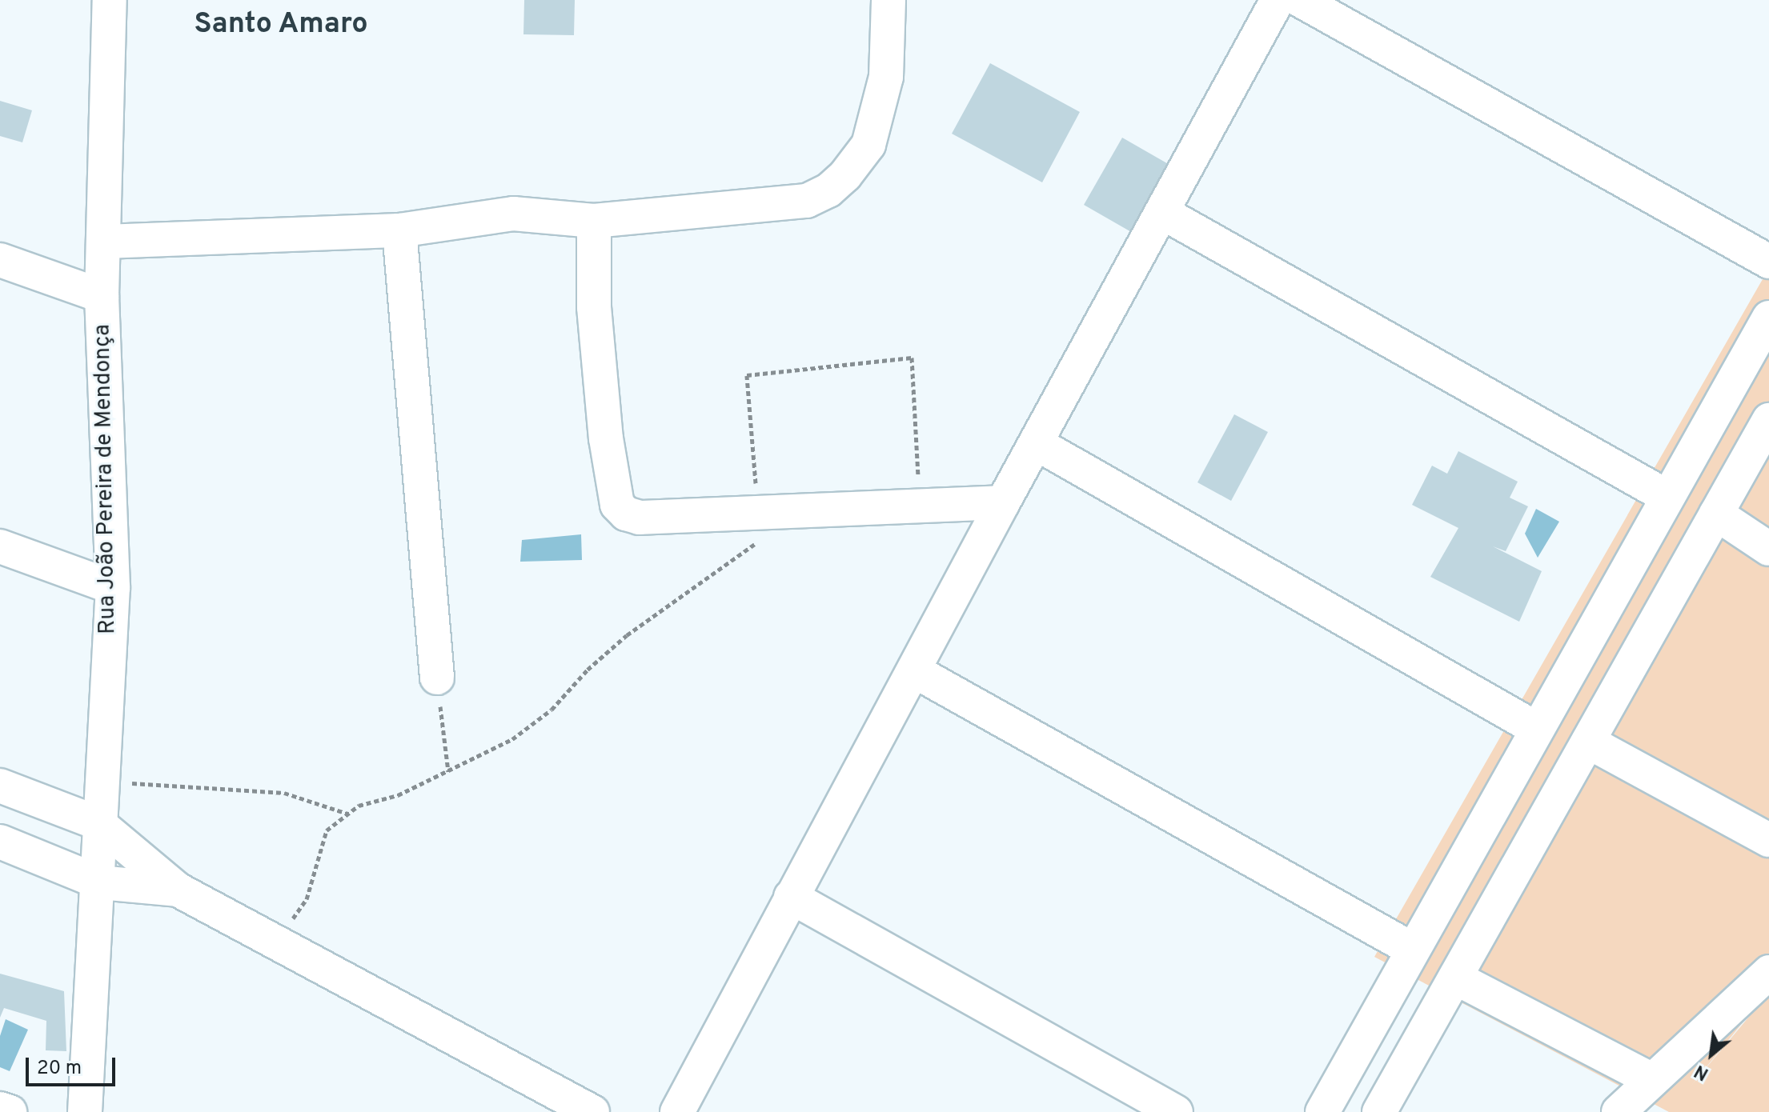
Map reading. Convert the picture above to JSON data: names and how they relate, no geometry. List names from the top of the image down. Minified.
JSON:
{"streets":{"street":["Rua João Pereira de Mendonça"]},"districts":["Santo Amaro"],"scale_bar":"20 m","north":"bottom left"}
